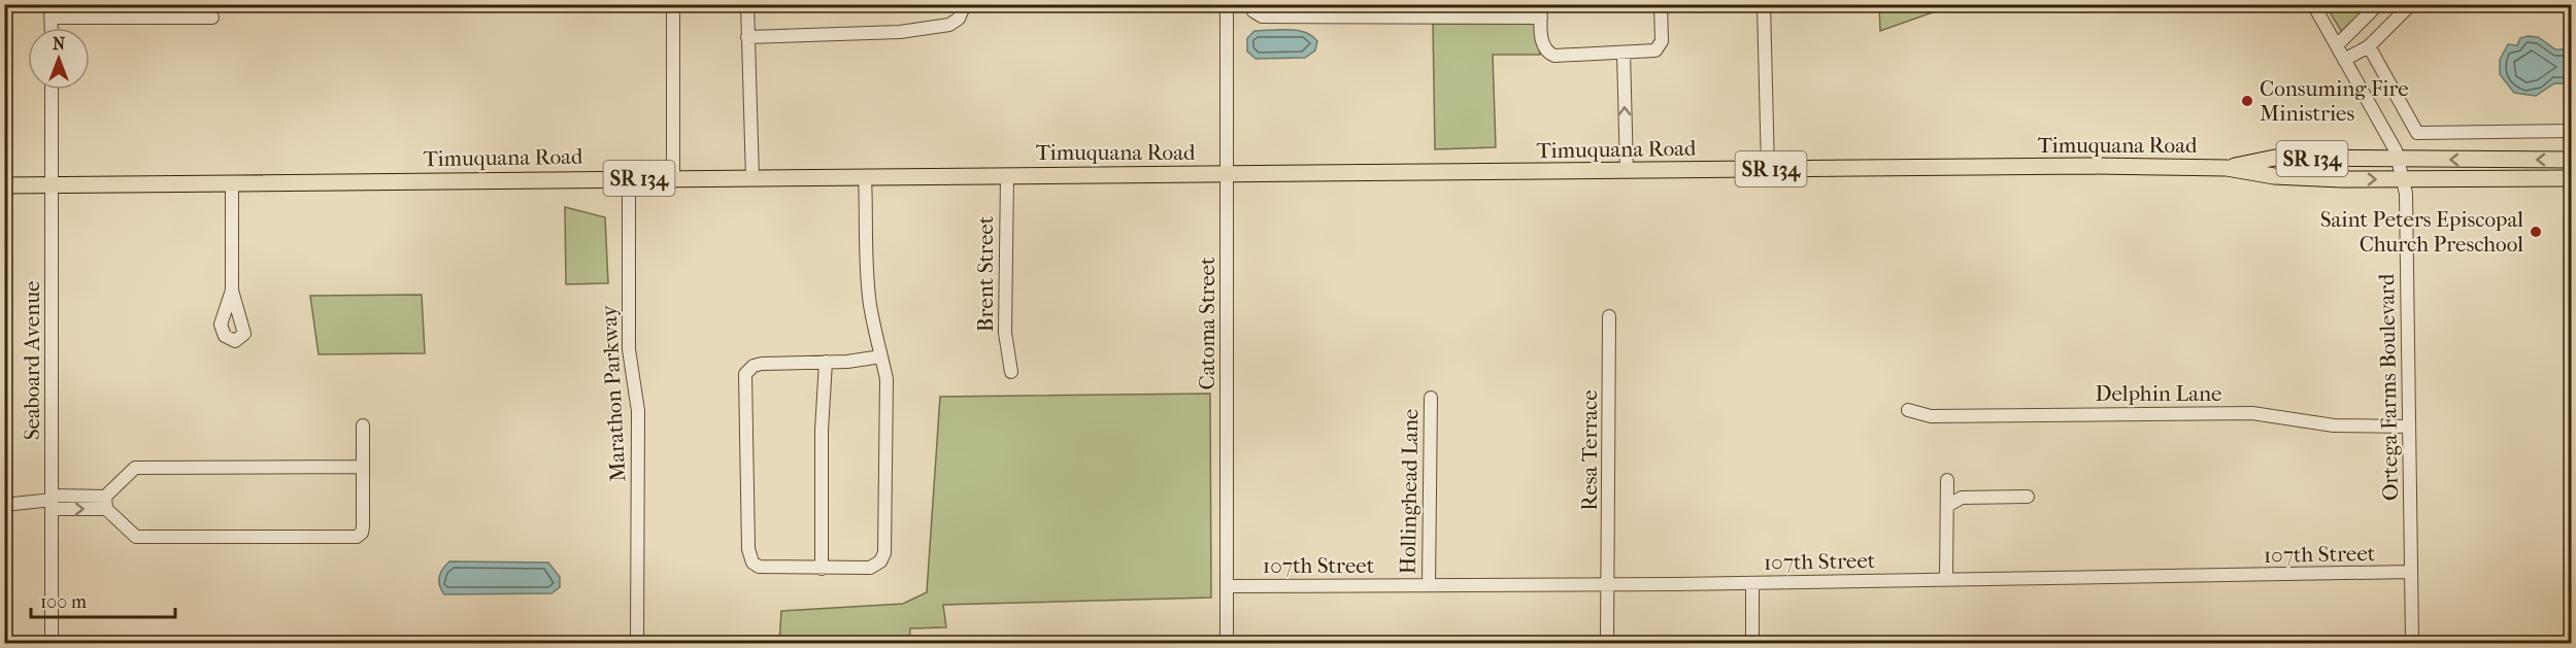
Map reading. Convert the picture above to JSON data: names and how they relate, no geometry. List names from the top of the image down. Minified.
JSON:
{"streets":{"main road":["Timuquana Road","SR 134"],"street":["Brent Street","Catoma Street","Seaboard Avenue","Ortega Farms Boulevard","Marathon Parkway","Delphin Lane","Resa Terrace","Hollinghead Lane","107th Street"]},"crossings":[["Timuquana Road","Brent Street"],["Timuquana Road","Catoma Street"],["Timuquana Road","Seaboard Avenue"],["Timuquana Road","Ortega Farms Boulevard"],["Timuquana Road","Marathon Parkway"],["Catoma Street","107th Street"],["Ortega Farms Boulevard","Delphin Lane"],["Ortega Farms Boulevard","107th Street"],["Resa Terrace","107th Street"],["Hollinghead Lane","107th Street"]],"places":["Consuming Fire Ministries","Saint Peters Episcopal Church Preschool"],"scale_bar":"100 m","north":"top"}
